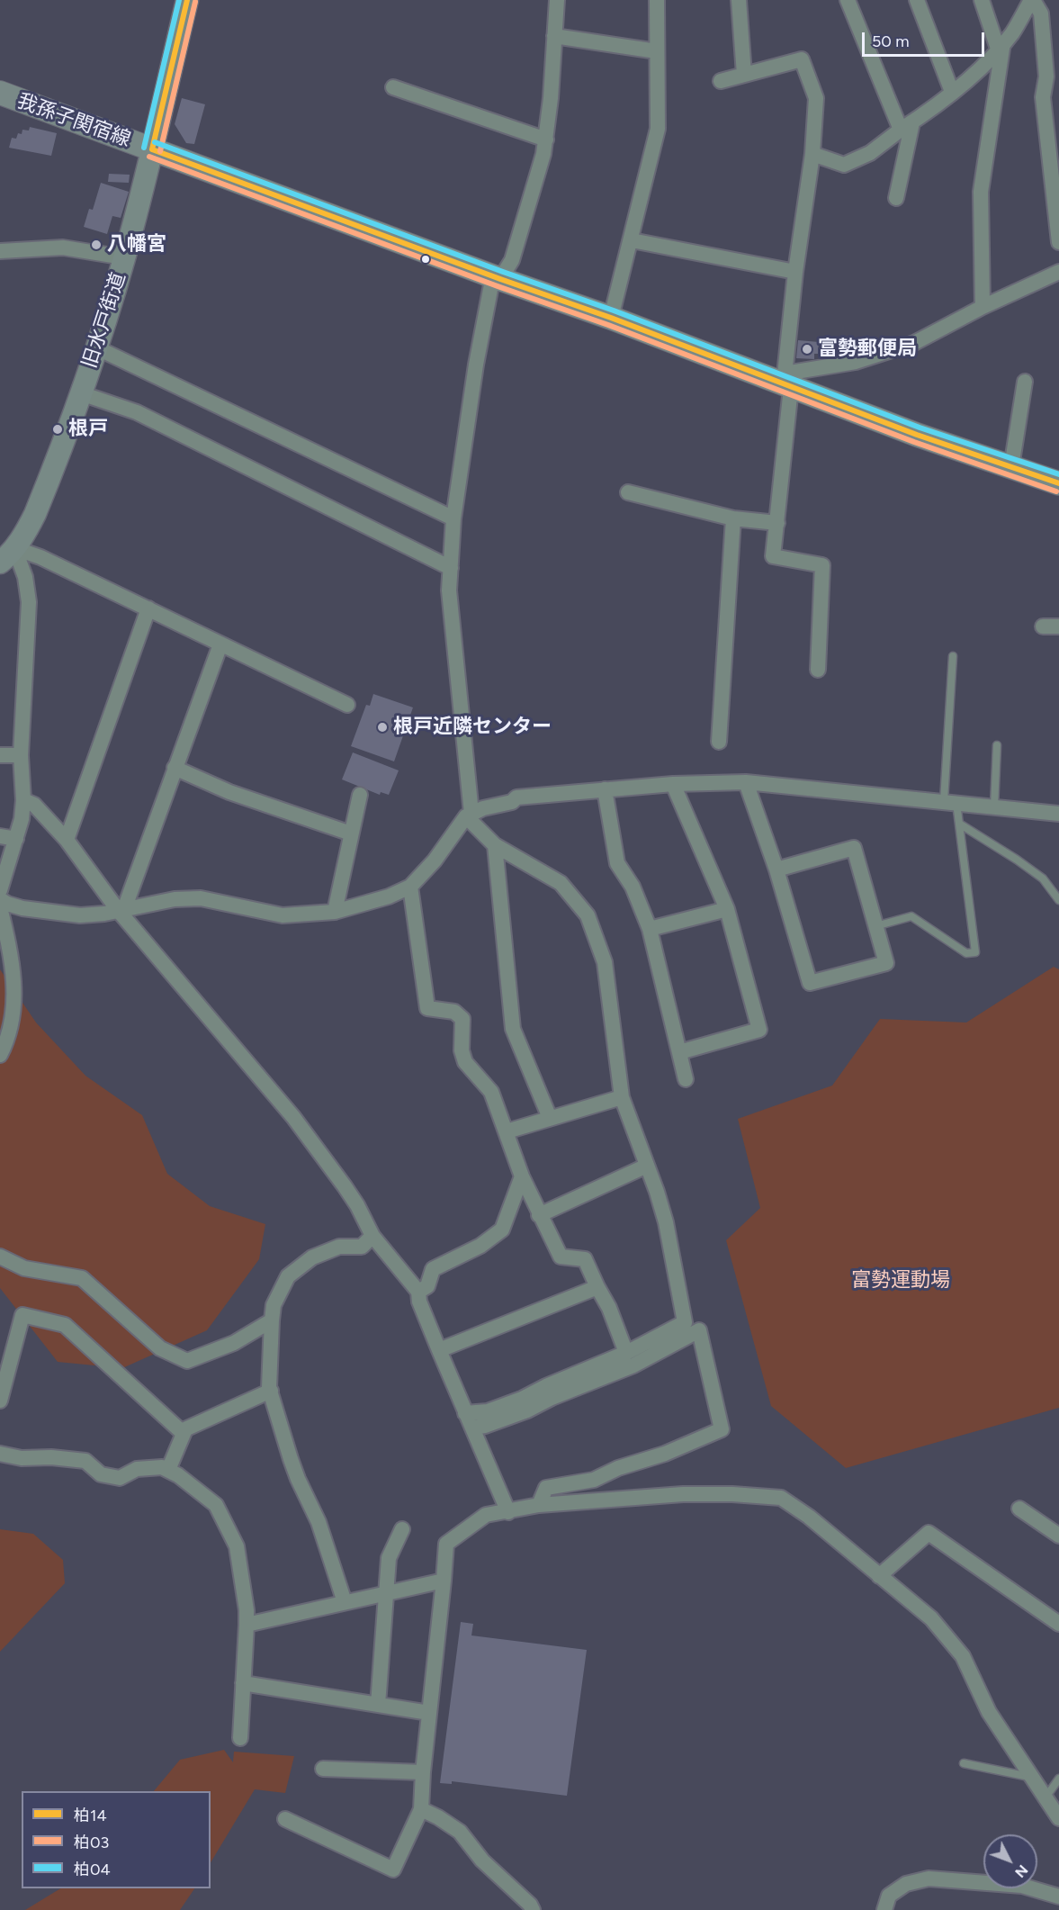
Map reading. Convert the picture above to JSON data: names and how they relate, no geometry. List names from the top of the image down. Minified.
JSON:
{"streets":{"main road":["我孫子関宿線"],"street":["旧水戸街道"]},"crossings":[["我孫子関宿線","旧水戸街道"]],"parks":["富勢運動場"],"places":["八幡宮","富勢郵便局","根戸","根戸近隣センター"],"lines":["transit line 柏14","transit line 柏04","transit line 柏03"],"legend":["柏14","柏03","柏04"],"scale_bar":"50 m","north":"bottom right"}
